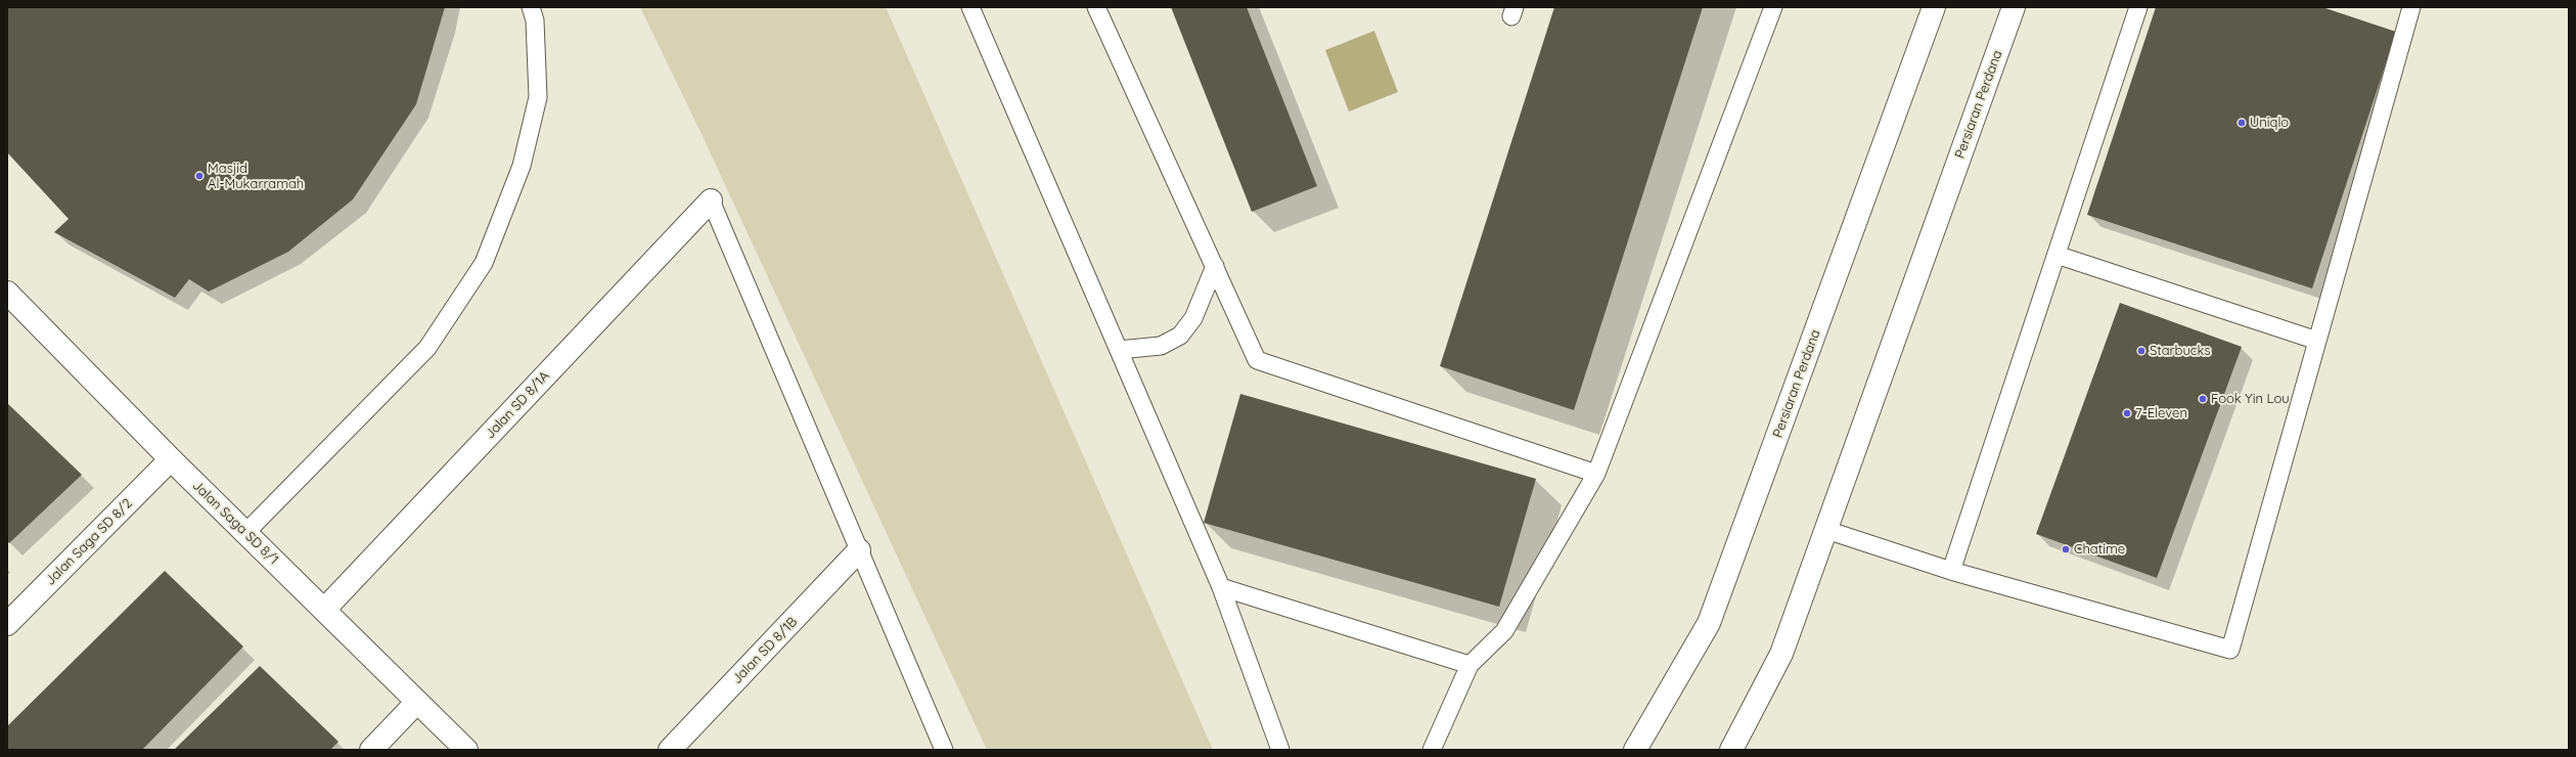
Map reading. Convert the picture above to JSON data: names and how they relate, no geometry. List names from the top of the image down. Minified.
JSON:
{"streets":{"street":["Persiaran Perdana","Jalan SD 8/1A","Jalan Saga SD 8/1","Jalan Saga SD 8/2","Jalan SD 8/1B"]},"crossings":[["Jalan SD 8/1A","Jalan Saga SD 8/1"],["Jalan Saga SD 8/1","Jalan Saga SD 8/2"]],"places":["Uniqlo","Masjid Al-Mukarramah","Starbucks","Fook Yin Lou","7-Eleven","Chatime"]}
